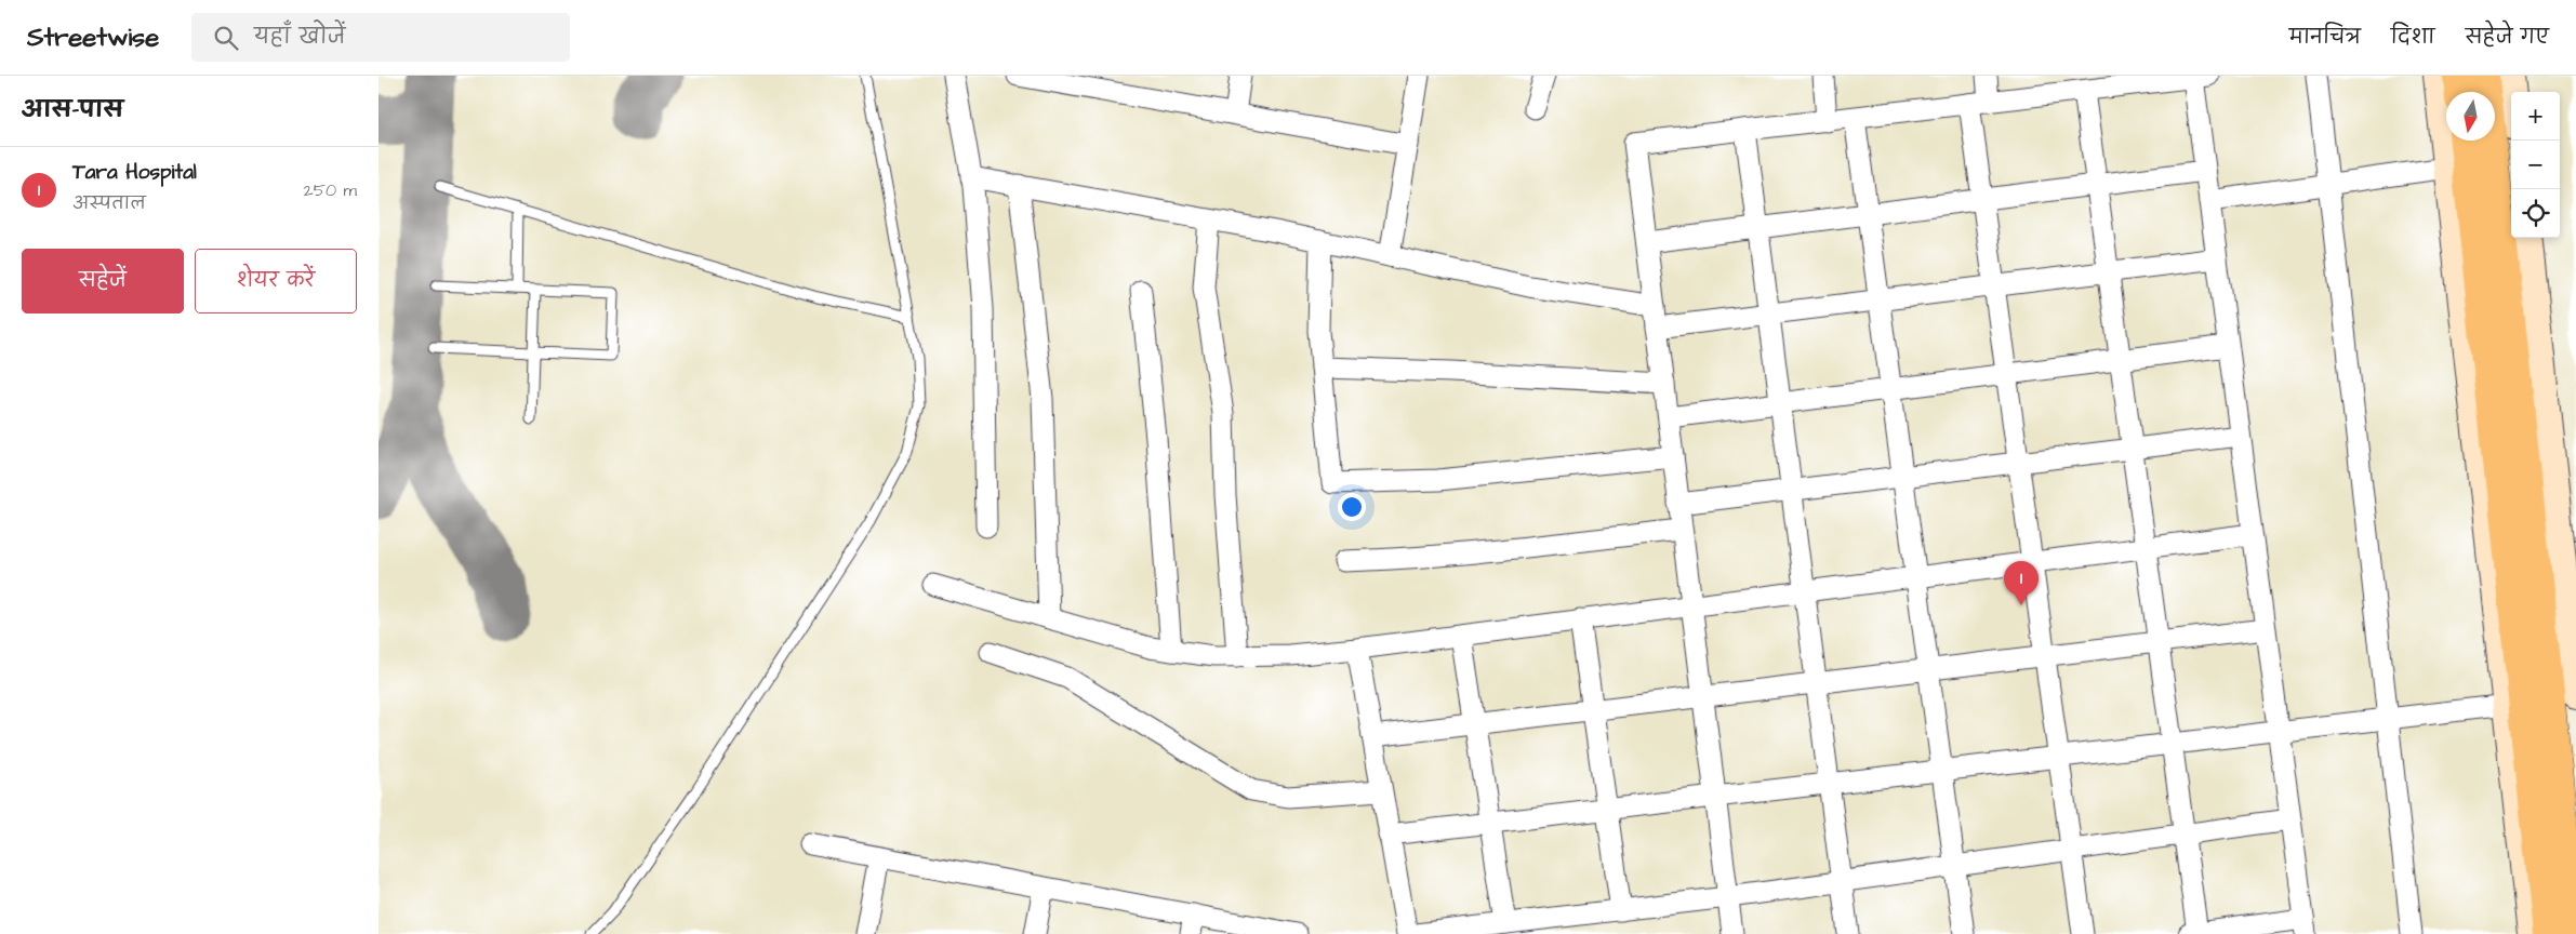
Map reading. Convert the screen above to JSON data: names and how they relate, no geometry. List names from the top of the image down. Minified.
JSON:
{"north":"bottom","page":{"header":"Streetwise","search":"यहाँ खोजें","nav":["मानचित्र","दिशा","सहेजे गए"],"heading":"आस-पास","map_buttons":["+","−"],"list":[{"mark":"1","name":"Tara Hospital","note":"अस्पताल","value":"250 m"}],"buttons":["सहेजें","शेयर करें"],"pins":"1"}}
